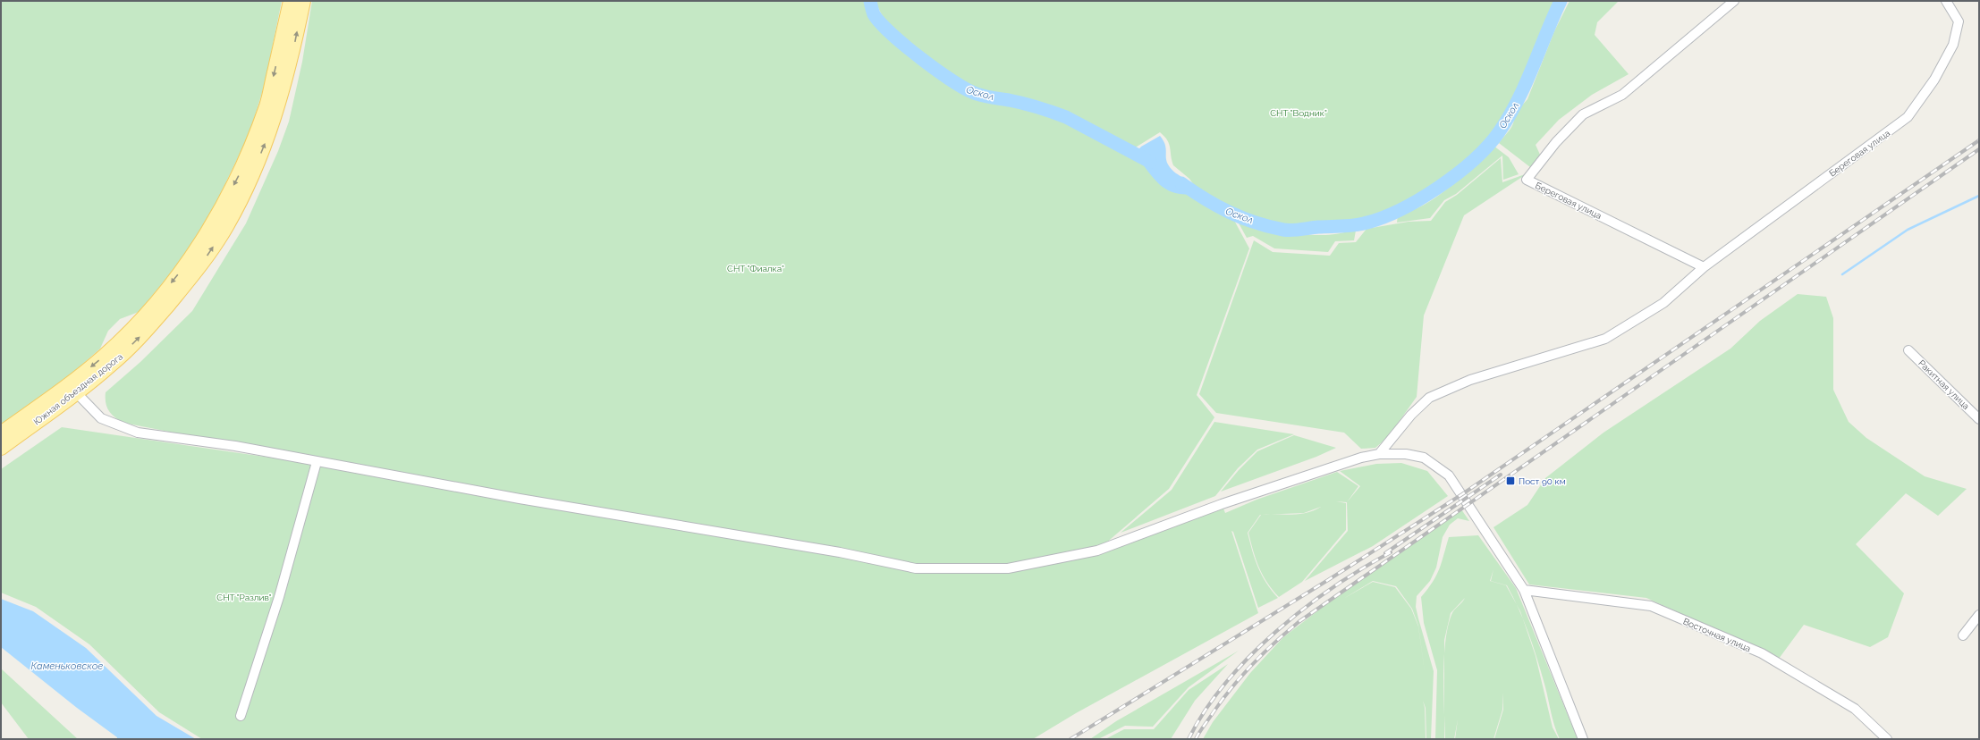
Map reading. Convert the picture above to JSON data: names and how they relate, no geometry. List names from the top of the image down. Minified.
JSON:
{"streets":{"main road":["Южная объездная дорога"],"street":["Береговая улица","Ракитная улица","Восточная улица"]},"water":["Оскол","Каменьковское"],"parks":["СНТ \"Водник\"","СНТ \"Фиалка\"","СНТ \"Разлив\""],"places":{"transit":["Пост 90 км"]}}
